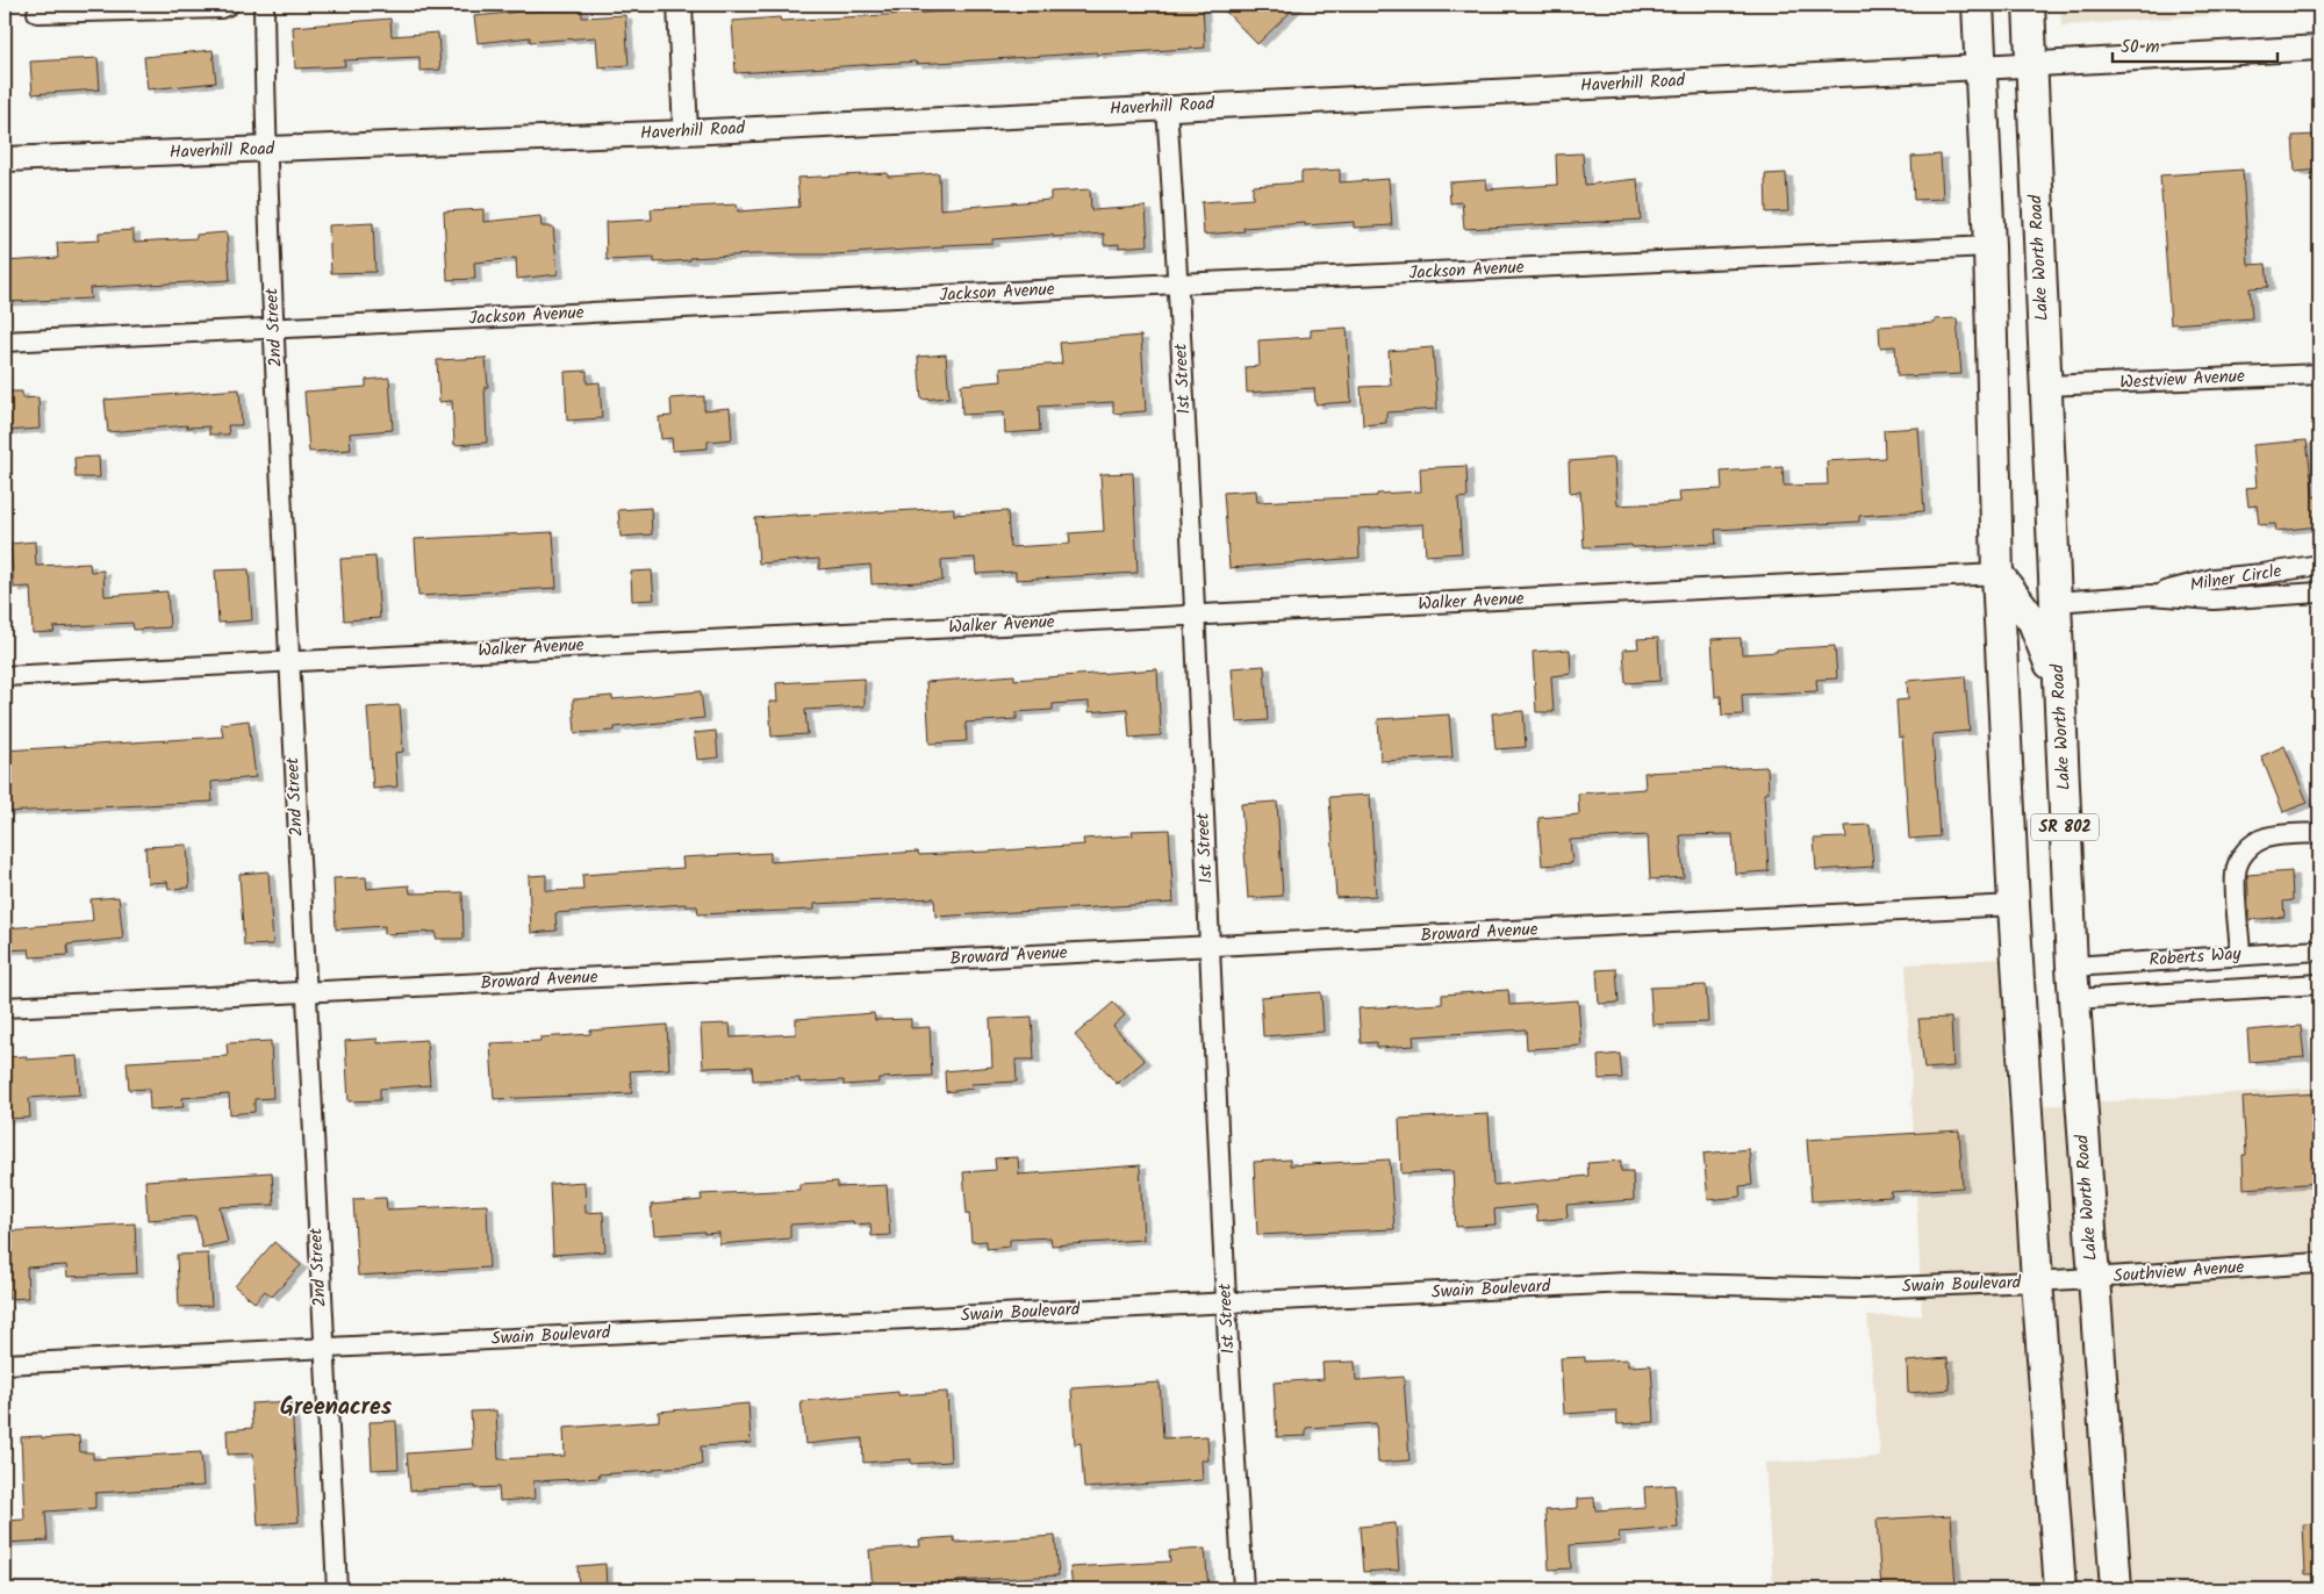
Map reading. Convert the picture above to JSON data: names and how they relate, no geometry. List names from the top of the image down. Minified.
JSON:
{"streets":{"main road":["Lake Worth Road","SR 802"],"street":["Haverhill Road","Jackson Avenue","2nd Street","1st Street","Westview Avenue","Milner Circle","Walker Avenue","Broward Avenue","Roberts Way","Southview Avenue","Swain Boulevard"]},"crossings":[["Haverhill Road","Lake Worth Road"],["Haverhill Road","2nd Street"],["Haverhill Road","1st Street"],["Haverhill Road","SR 802"],["Lake Worth Road","Westview Avenue"],["Lake Worth Road","Milner Circle"],["Lake Worth Road","Roberts Way"],["Lake Worth Road","Southview Avenue"],["Jackson Avenue","2nd Street"],["Jackson Avenue","1st Street"],["Jackson Avenue","SR 802"],["2nd Street","Walker Avenue"],["2nd Street","Broward Avenue"],["2nd Street","Swain Boulevard"],["1st Street","Walker Avenue"],["1st Street","Broward Avenue"],["1st Street","Swain Boulevard"],["Walker Avenue","SR 802"],["SR 802","Broward Avenue"],["SR 802","Southview Avenue"],["SR 802","Swain Boulevard"],["Southview Avenue","Swain Boulevard"]],"districts":["Greenacres"],"scale_bar":"50 m"}
